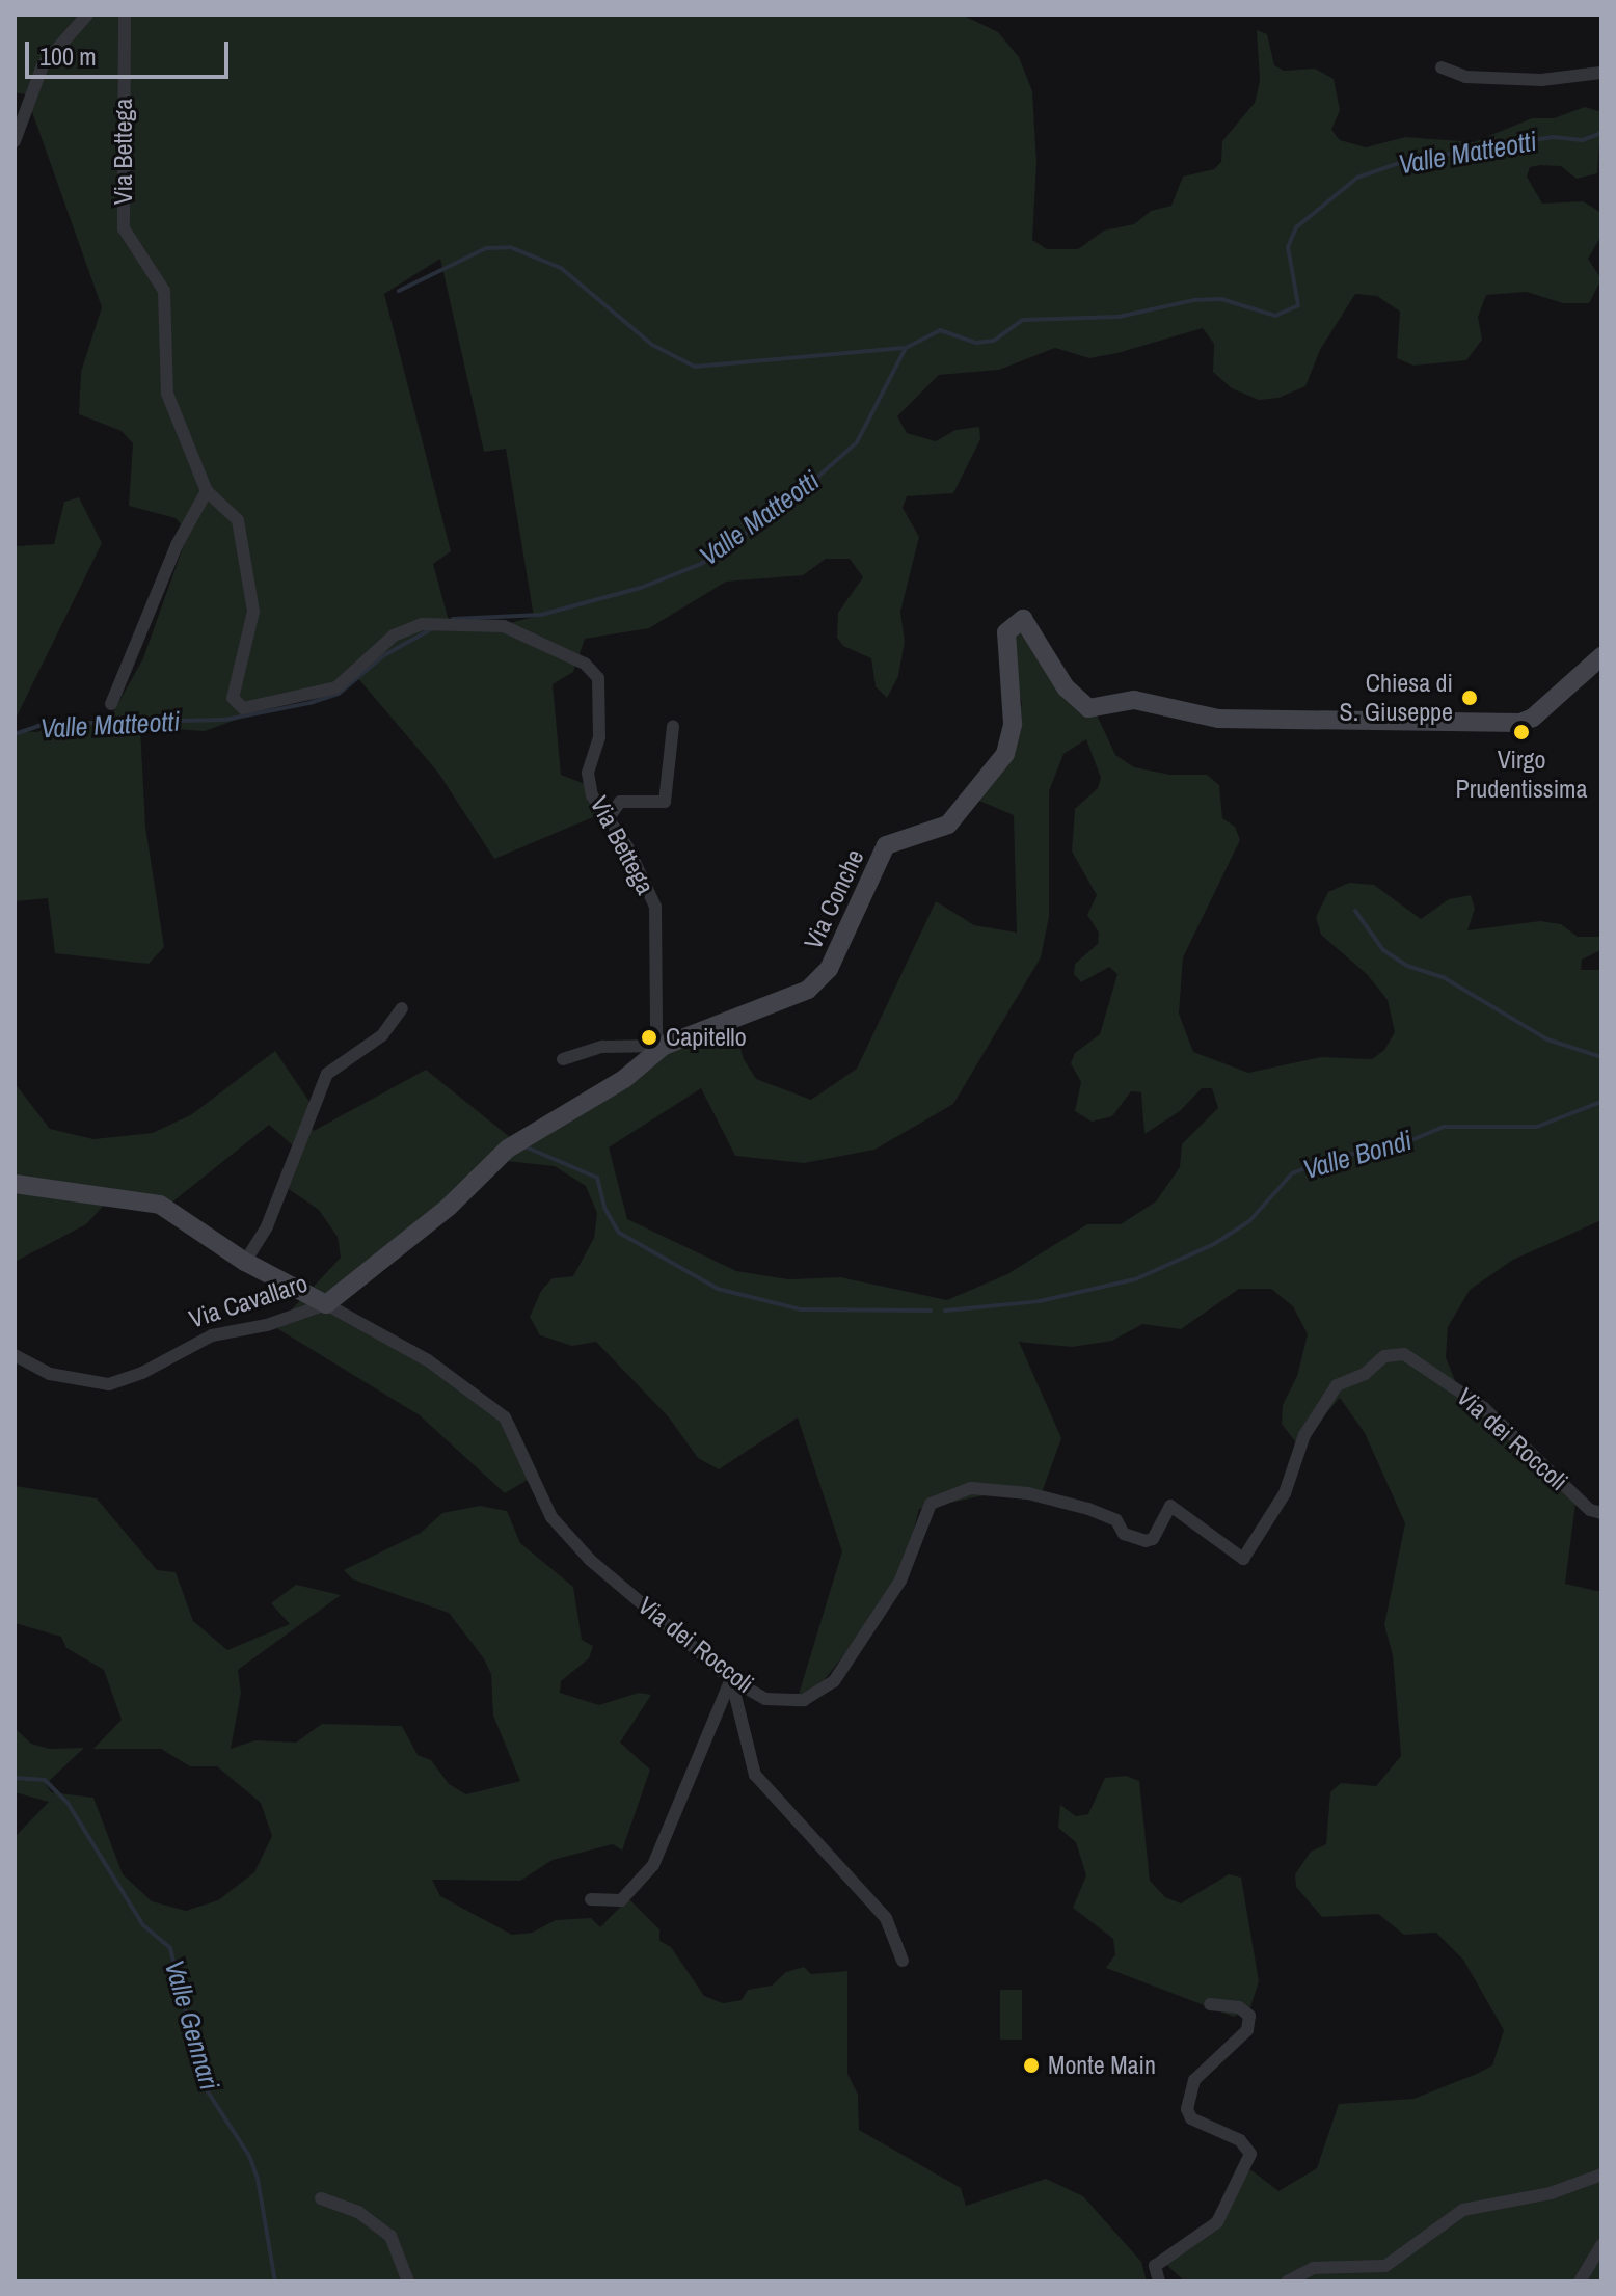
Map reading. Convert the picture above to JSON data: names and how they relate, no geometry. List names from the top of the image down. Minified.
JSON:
{"streets":{"street":["Via Bettega","Via Conche","Via Cavallaro","Via dei Roccoli"]},"crossings":[["Via Bettega","Via Conche"],["Via Conche","Via Cavallaro"],["Via Conche","Via dei Roccoli"],["Via Cavallaro","Via dei Roccoli"]],"water":["Valle Matteotti","Valle Bondi","Valle Gennari"],"places":["Chiesa di S. Giuseppe","Virgo Prudentissima","Capitello","Monte Main"],"scale_bar":"100 m"}
